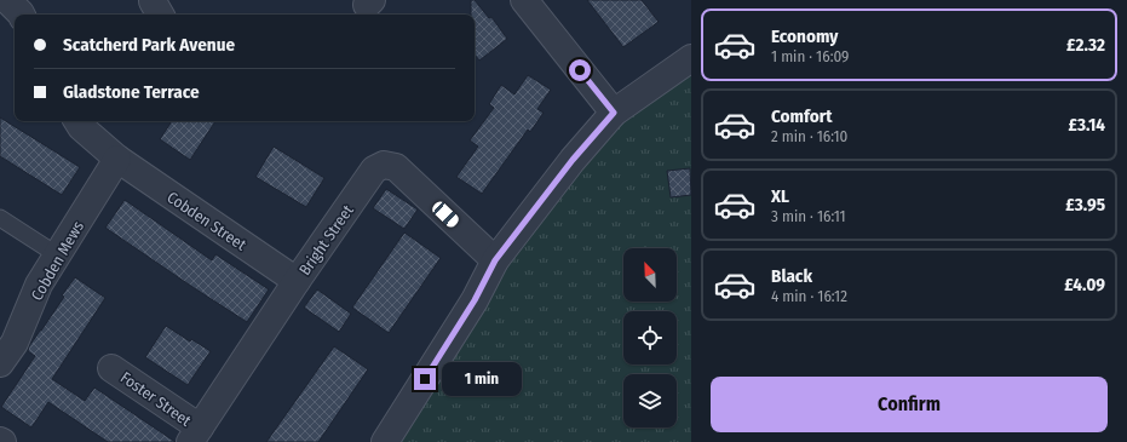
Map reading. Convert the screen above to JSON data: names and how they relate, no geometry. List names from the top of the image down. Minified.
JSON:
{"streets":{"street":["Cobden Street","Bright Street","Cobden Mews","Foster Street"]},"crossings":[["Cobden Street","Bright Street"],["Cobden Street","Cobden Mews"],["Bright Street","Foster Street"]],"north":"top left","page":{"list":[{"name":"Economy","note":"1 min · 16:09","value":"£2.32"},{"name":"Comfort","note":"2 min · 16:10","value":"£3.14"},{"name":"XL","note":"3 min · 16:11","value":"£3.95"},{"name":"Black","note":"4 min · 16:12","value":"£4.09"}],"banner":["Scatcherd Park Avenue","Gladstone Terrace"],"bubble":"1 min","buttons":"Confirm"}}
